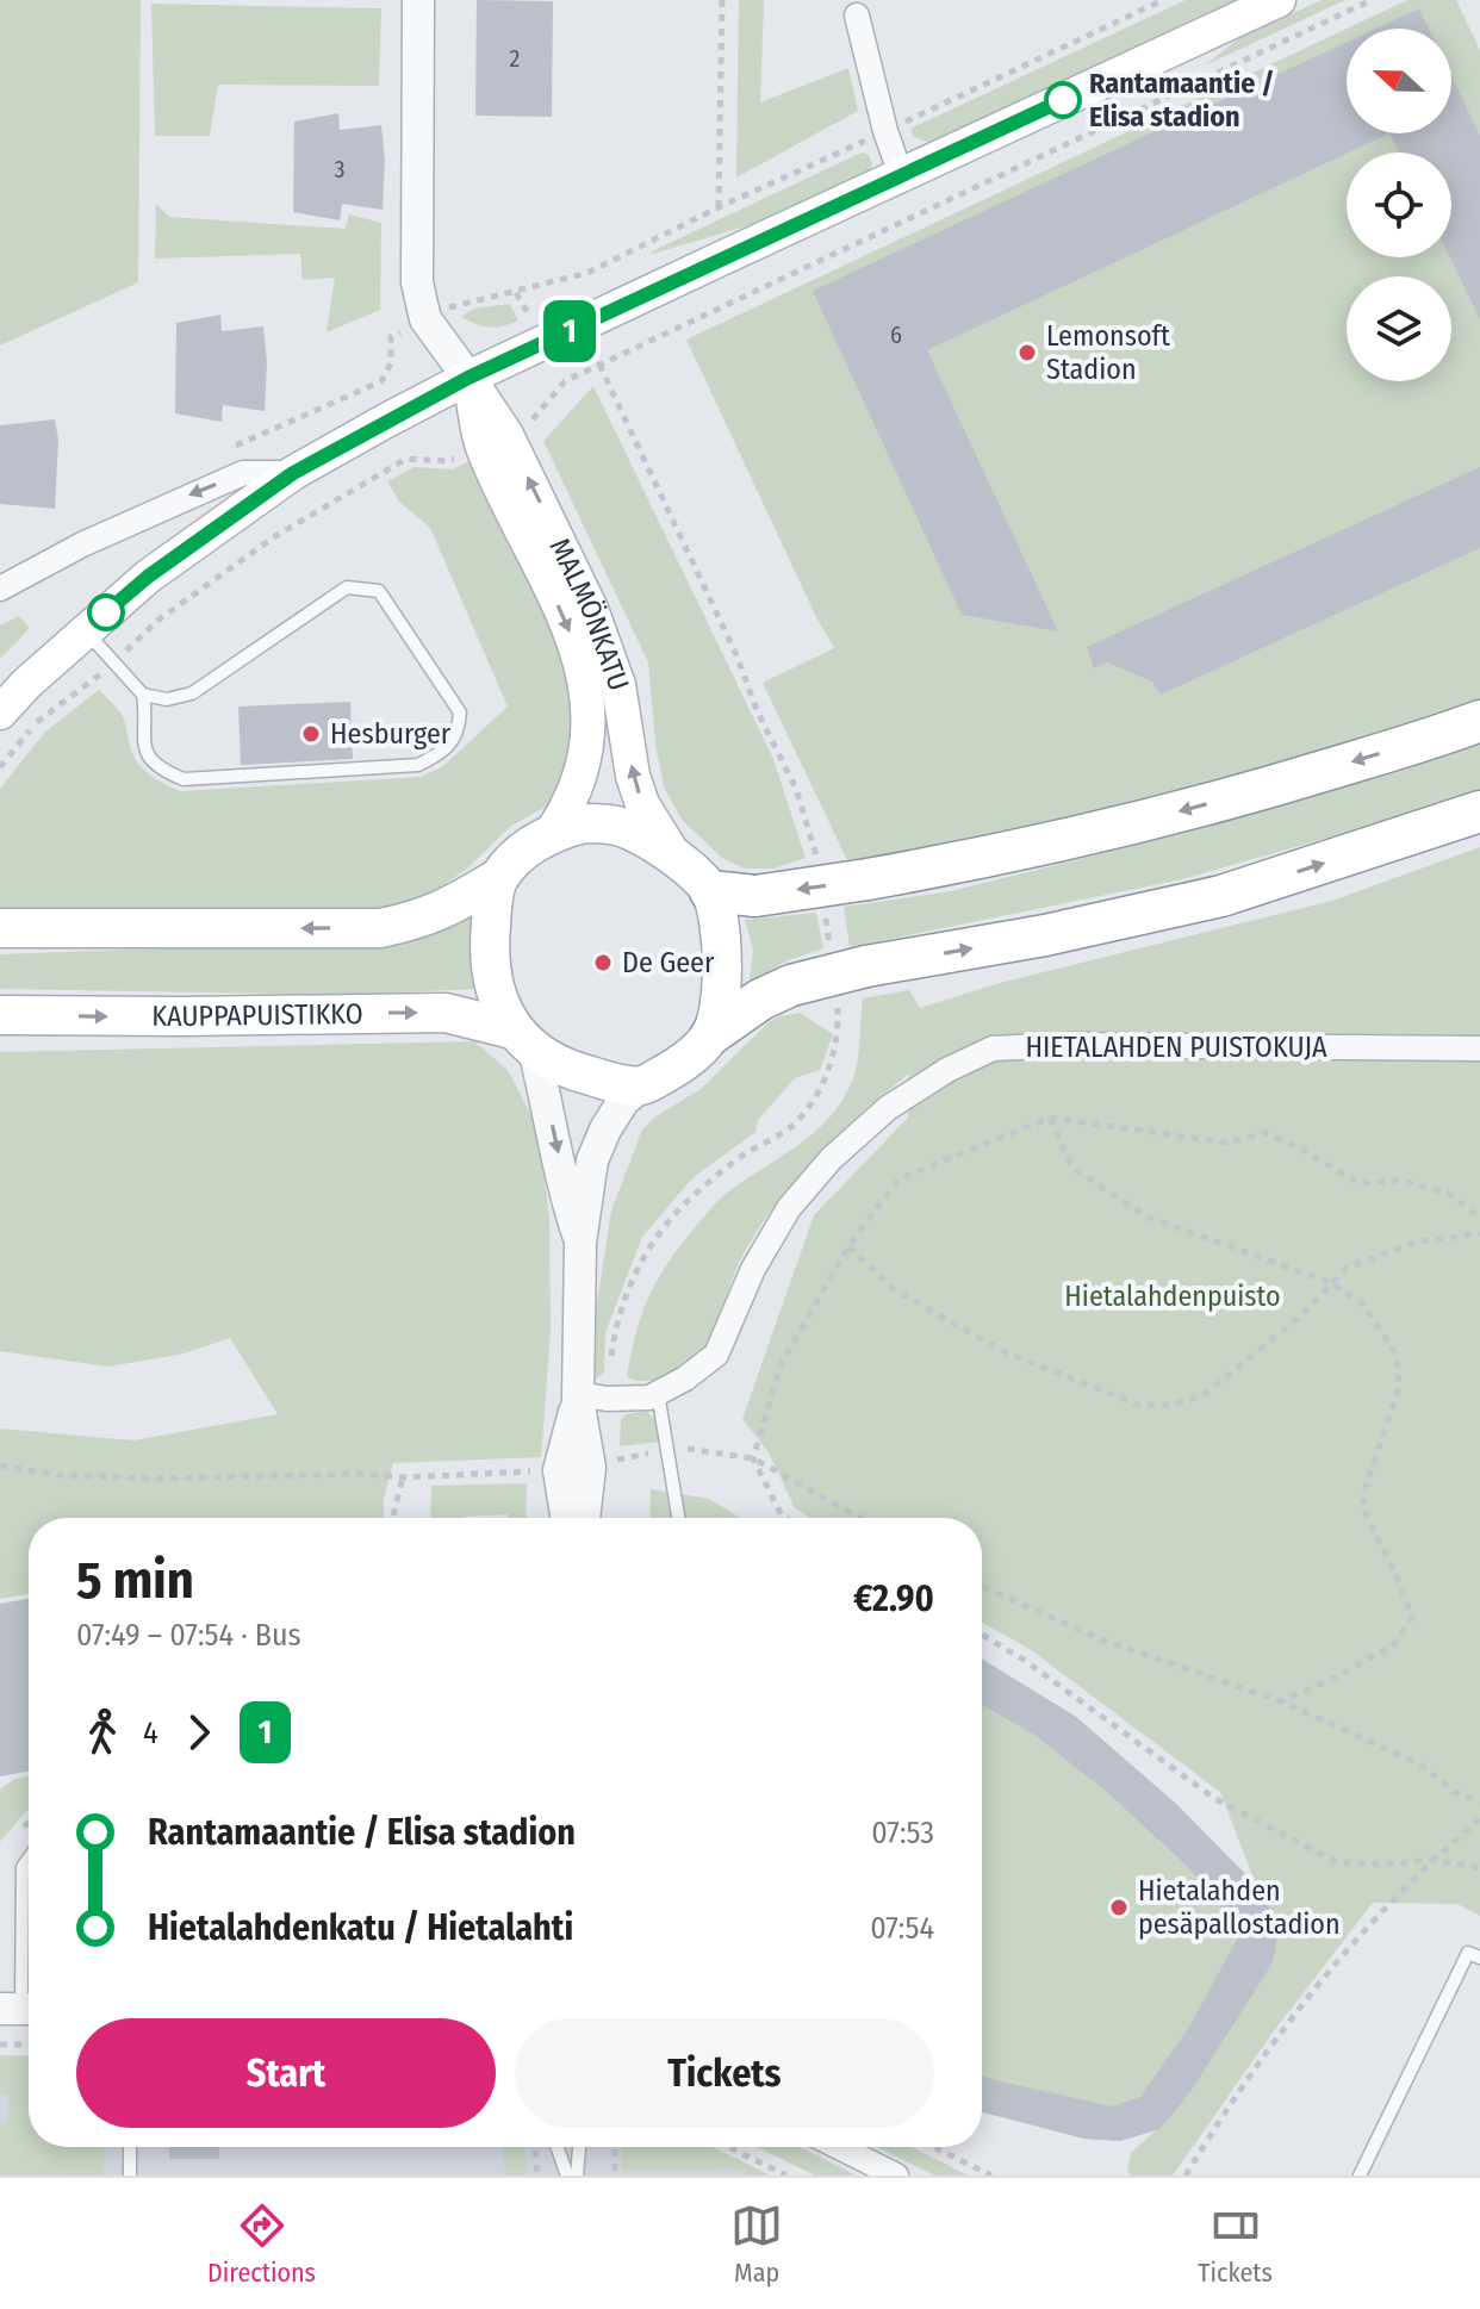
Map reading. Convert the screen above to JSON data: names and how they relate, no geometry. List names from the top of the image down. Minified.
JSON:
{"streets":{"main road":["MALMÖNKATU","KAUPPAPUISTIKKO"],"street":["HIETALAHDEN PUISTOKUJA"]},"crossings":[["MALMÖNKATU","KAUPPAPUISTIKKO"]],"parks":["Hietalahdenpuisto"],"places":["Rantamaantie / Elisa stadion","Lemonsoft Stadion","Hesburger","De Geer","Hietalahden pesäpallostadion"],"lines":["bus line 1"],"house_numbers":["2","3","6"],"north":"left","page":{"on_map":"1","heading":["5 min","07:49 – 07:54 · Bus","€2.90"],"legs":["4","1"],"list":[{"name":"Rantamaantie / Elisa stadion","value":"07:53"},{"name":"Hietalahdenkatu / Hietalahti","value":"07:54"}],"buttons":["Start","Tickets"],"tabs":["Directions","Map","Tickets"]}}
